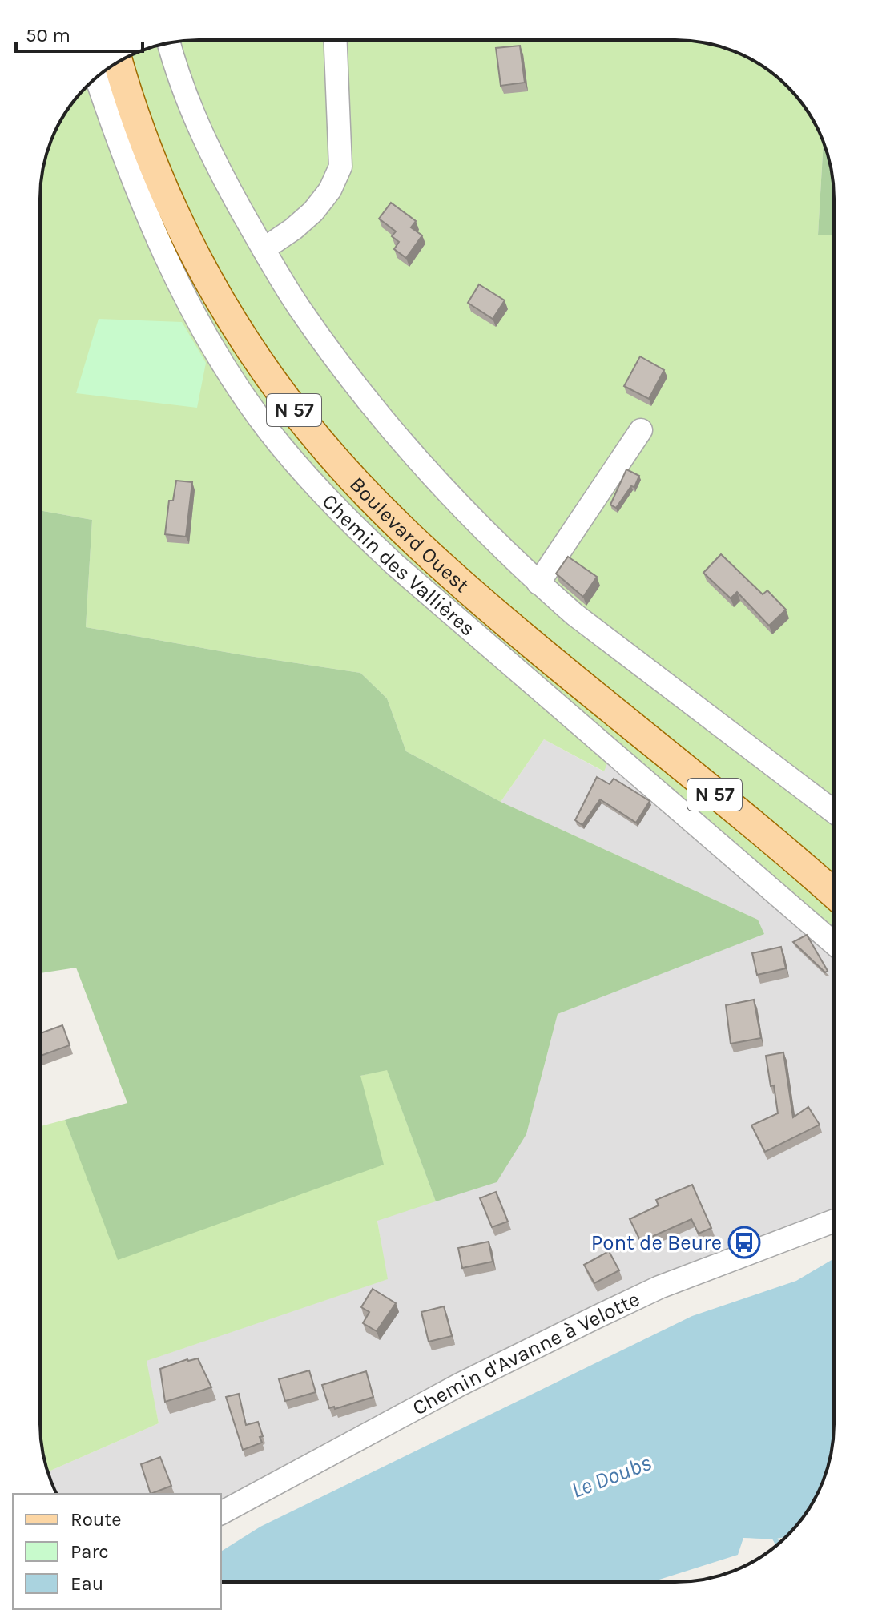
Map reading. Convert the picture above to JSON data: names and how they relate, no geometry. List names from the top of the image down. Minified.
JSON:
{"streets":{"main road":["N 57","Boulevard Ouest"],"street":["Chemin des Vallières","Chemin d'Avanne à Velotte"]},"water":["Le Doubs"],"places":{"bus stop":["Pont de Beure"]},"legend":["Route","Parc","Eau"],"scale_bar":"50 m"}
